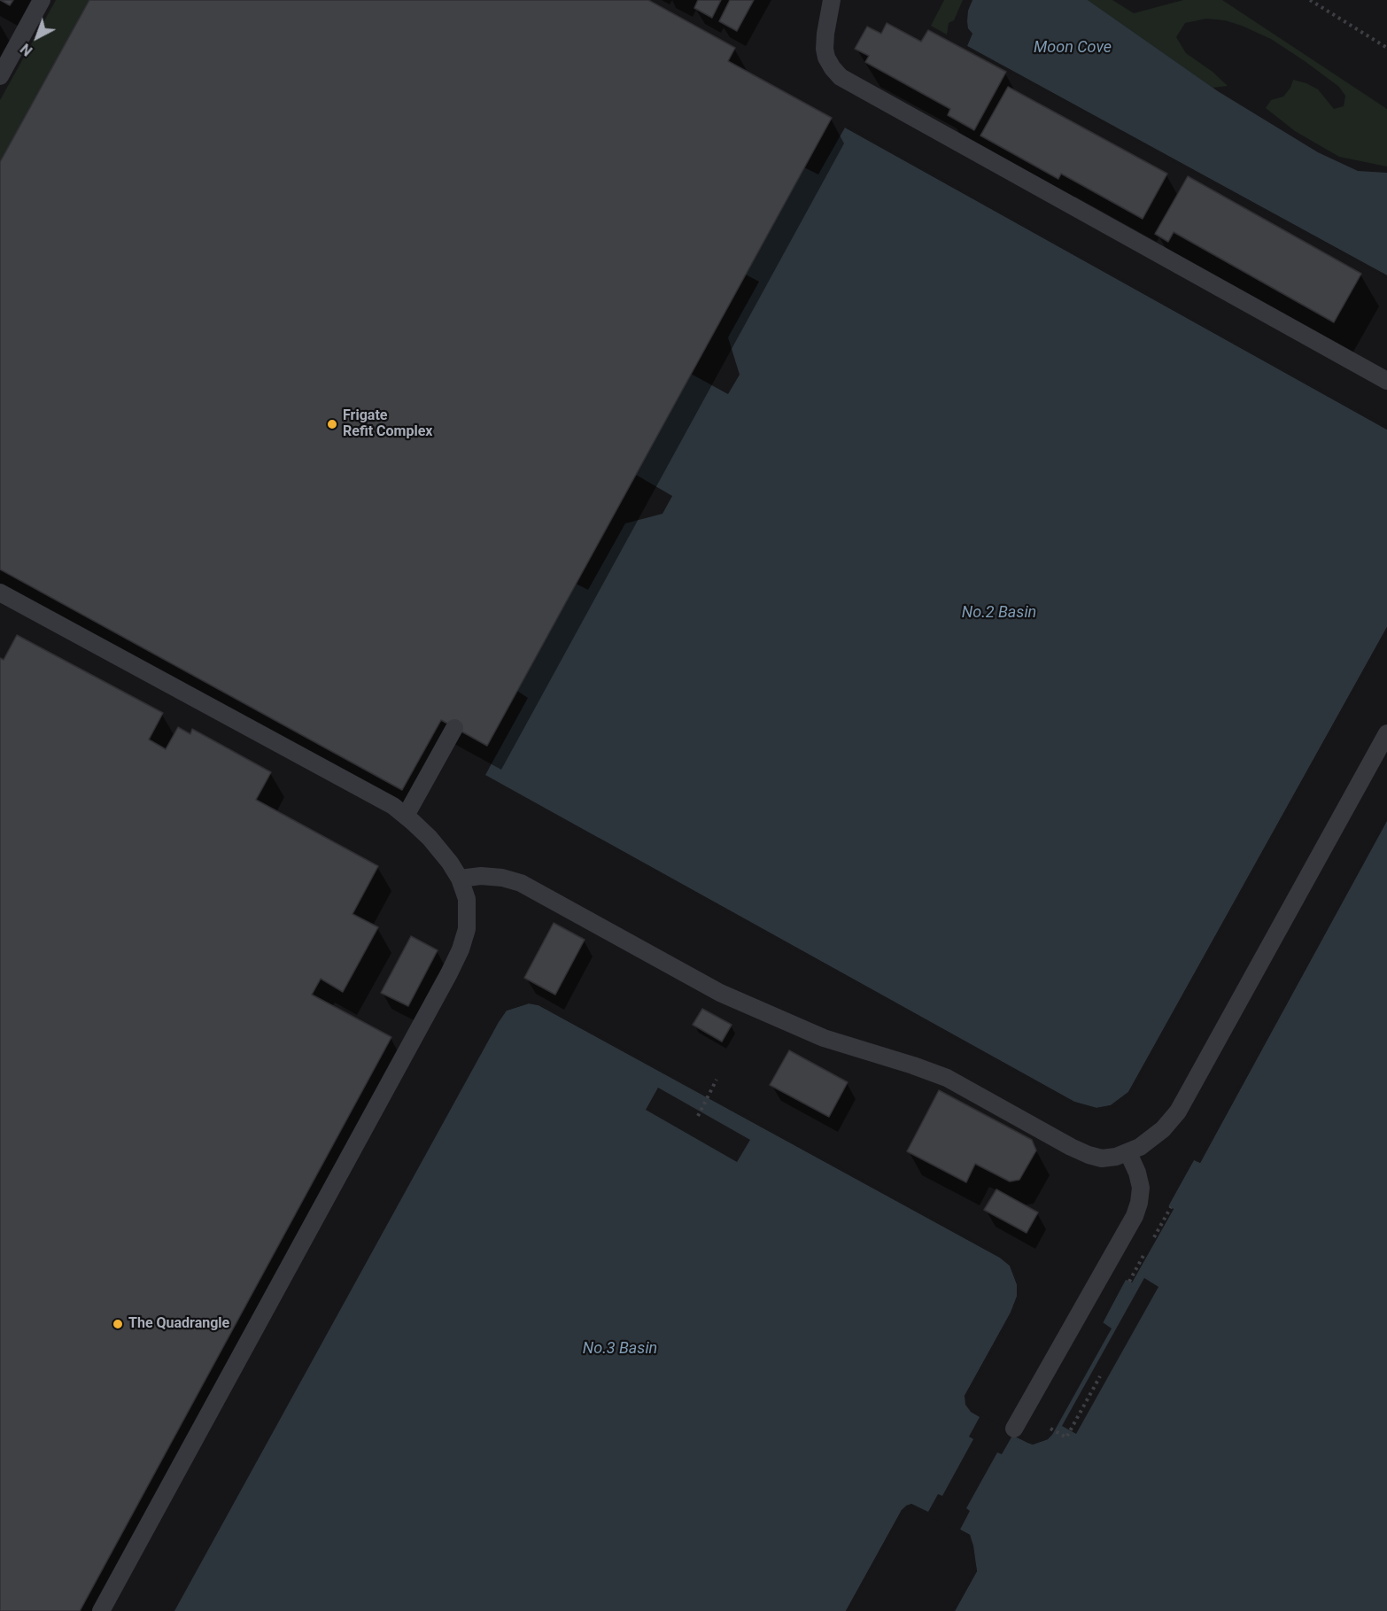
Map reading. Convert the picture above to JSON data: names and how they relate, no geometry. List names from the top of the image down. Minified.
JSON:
{"water":["Moon Cove","No.2 Basin","No.3 Basin"],"places":["Frigate Refit Complex","The Quadrangle"],"north":"bottom left"}
